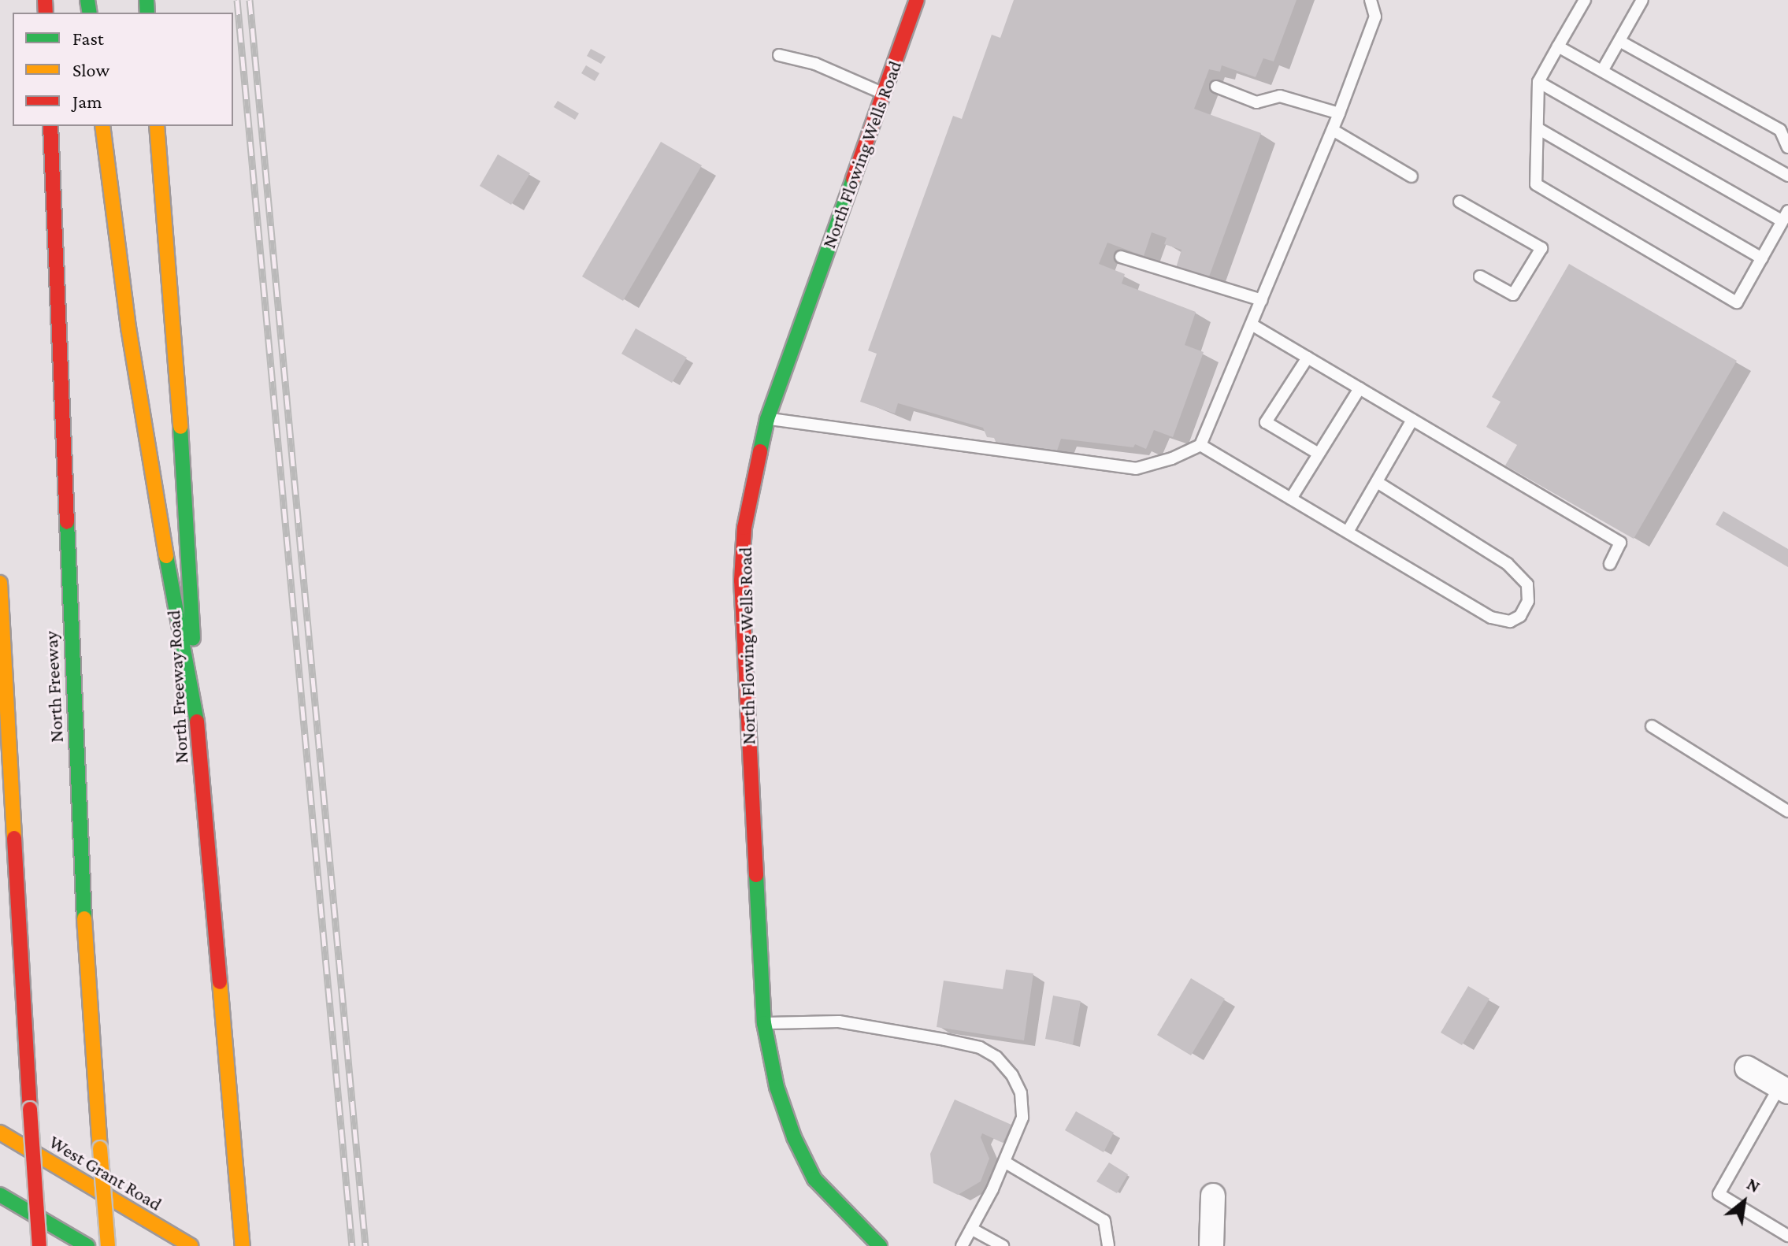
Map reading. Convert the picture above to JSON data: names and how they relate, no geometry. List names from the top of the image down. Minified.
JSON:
{"streets":{"main road":["North Flowing Wells Road","North Freeway","North Freeway Road","West Grant Road"]},"legend":["Fast","Slow","Jam"],"north":"top right"}
